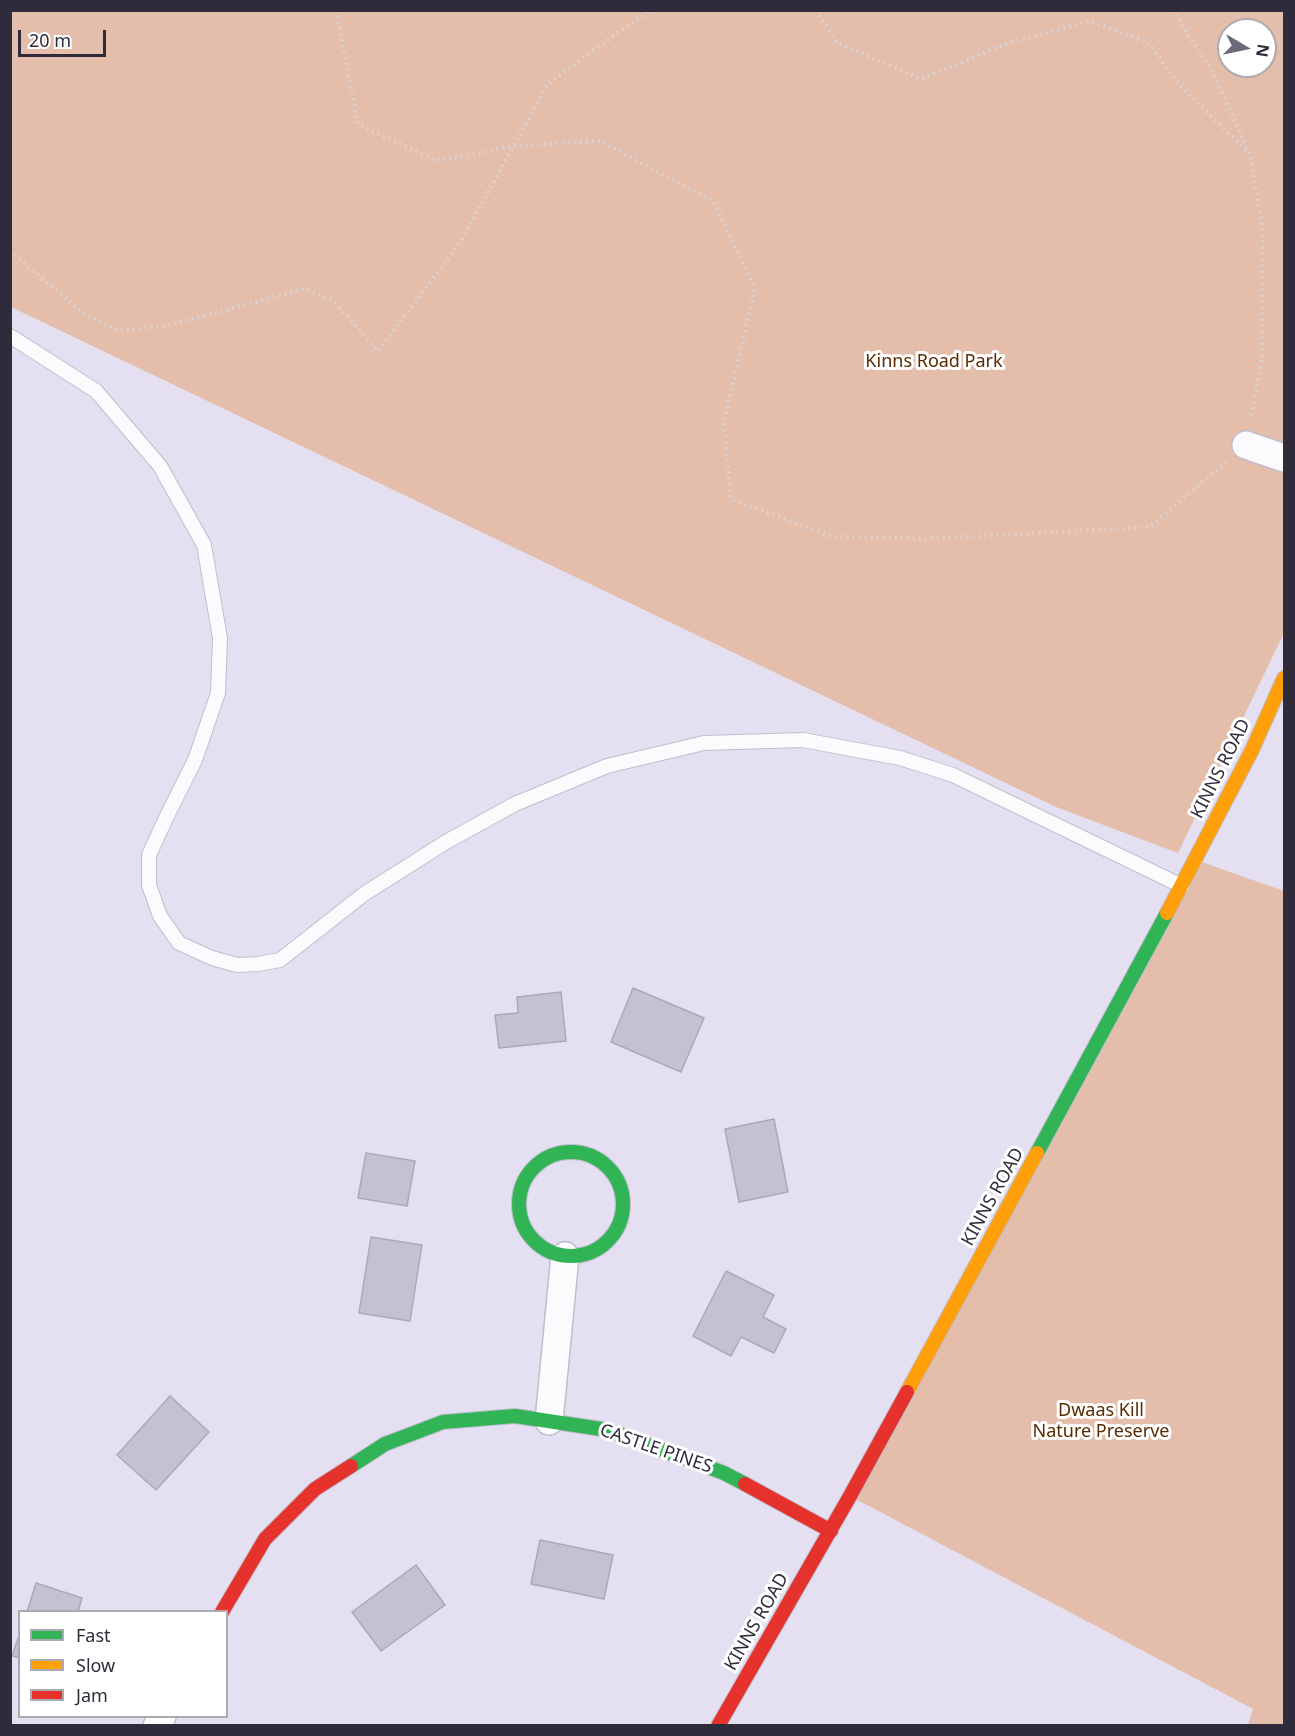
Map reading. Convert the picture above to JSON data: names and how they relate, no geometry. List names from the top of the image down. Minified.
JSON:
{"streets":{"street":["KINNS ROAD","CASTLE PINES"]},"crossings":[["KINNS ROAD","CASTLE PINES"]],"parks":["Kinns Road Park","Dwaas Kill Nature Preserve"],"legend":["Fast","Slow","Jam"],"scale_bar":"20 m","north":"right"}
